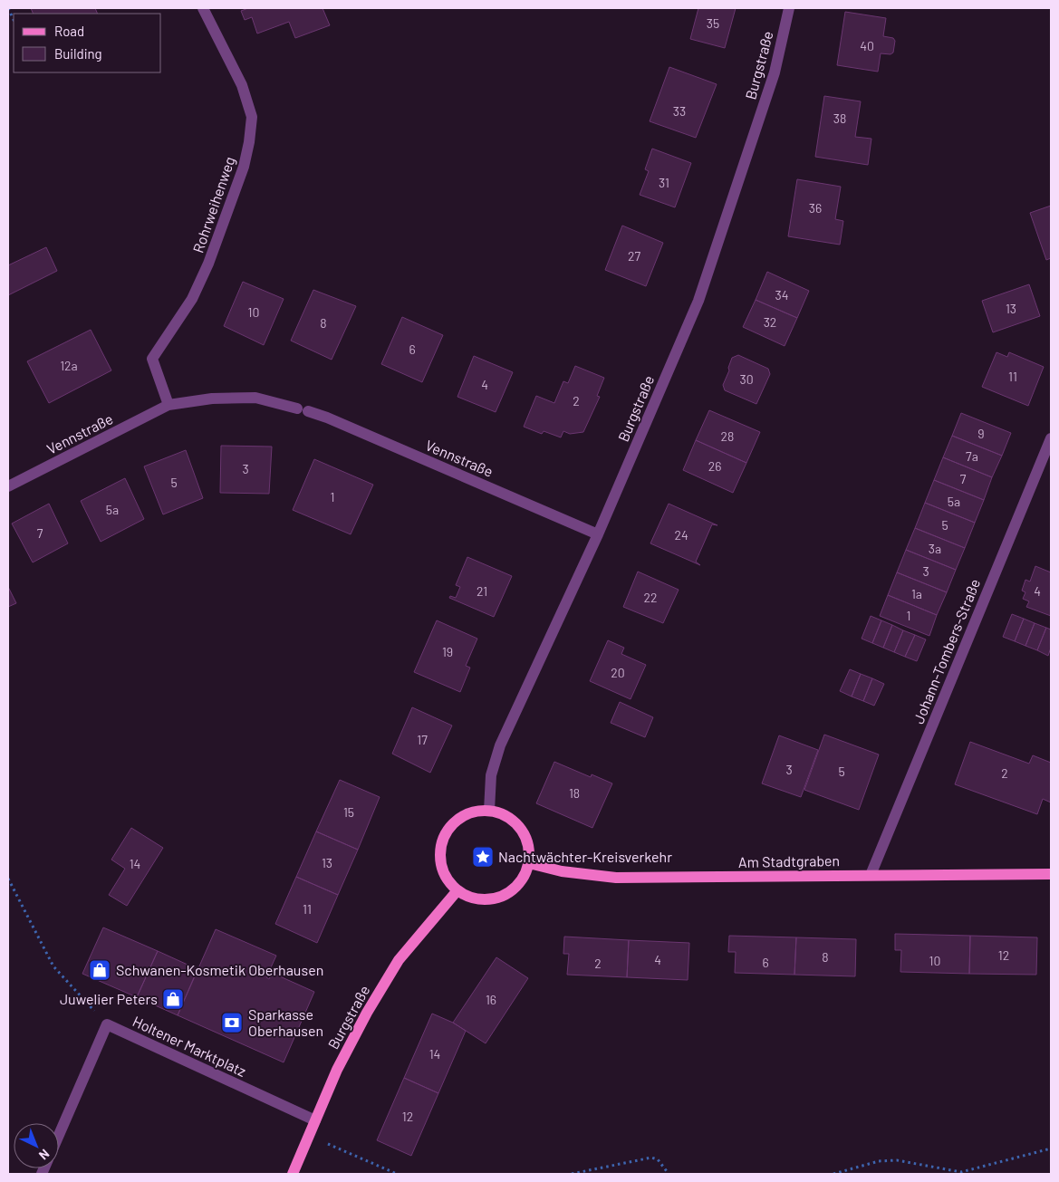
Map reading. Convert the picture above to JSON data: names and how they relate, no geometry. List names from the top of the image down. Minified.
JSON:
{"streets":{"main road":["Burgstraße","Am Stadtgraben"],"street":["Rohrweihenweg","Vennstraße","Johann-Tombers-Straße","Holtener Marktplatz"]},"crossings":[["Burgstraße","Vennstraße"],["Burgstraße","Am Stadtgraben"],["Burgstraße","Holtener Marktplatz"],["Rohrweihenweg","Vennstraße"],["Johann-Tombers-Straße","Am Stadtgraben"]],"places":{"place":["Nachtwächter-Kreisverkehr"],"shop":["Schwanen-Kosmetik Oberhausen","Juwelier Peters"],"bank":["Sparkasse Oberhausen"]},"house_numbers":["35","40","33","38","31","36","27","34","13","10","32","8","6","12a","11","30","4","2","9","28","7a","26","3","7","5","1","5a","5a","5","7","24","3a","3","21","4","1a","22","1","19","20","17","3","5","2","18","15","13","14","11","12","8","4","10","6","2","16","14","12"],"legend":["Road","Building"],"north":"bottom right"}
